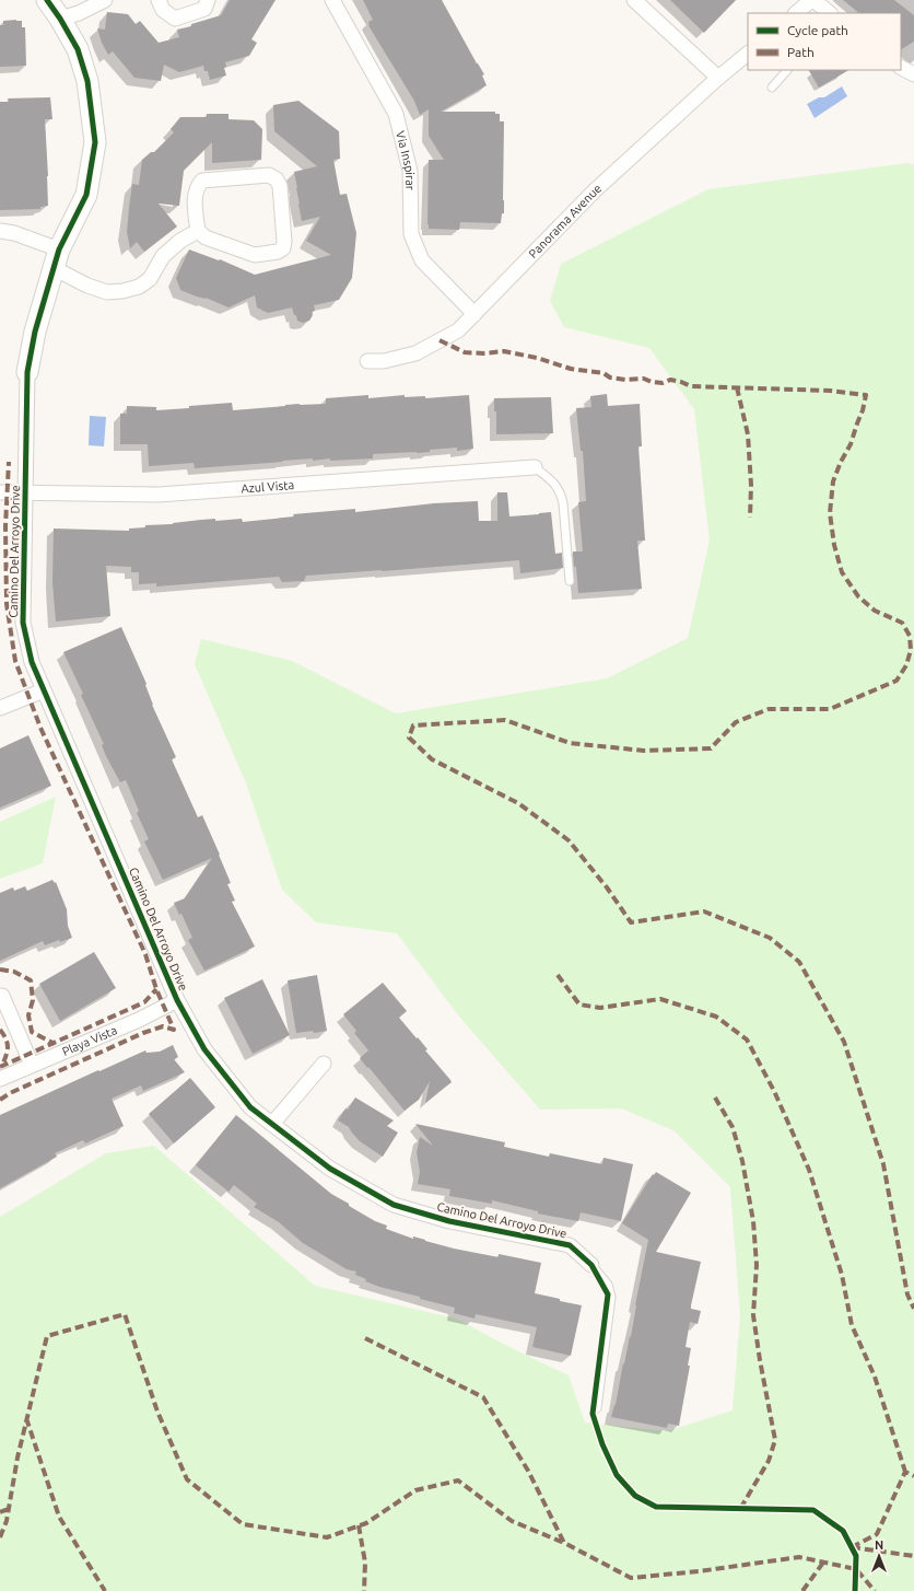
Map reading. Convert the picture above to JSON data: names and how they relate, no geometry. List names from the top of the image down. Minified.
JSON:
{"streets":{"street":["Via Inspirar","Panorama Avenue","Azul Vista","Camino Del Arroyo Drive","Playa Vista"]},"crossings":[["Via Inspirar","Panorama Avenue"],["Azul Vista","Camino Del Arroyo Drive"],["Camino Del Arroyo Drive","Playa Vista"]],"legend":["Cycle path","Path"],"north":"top"}
